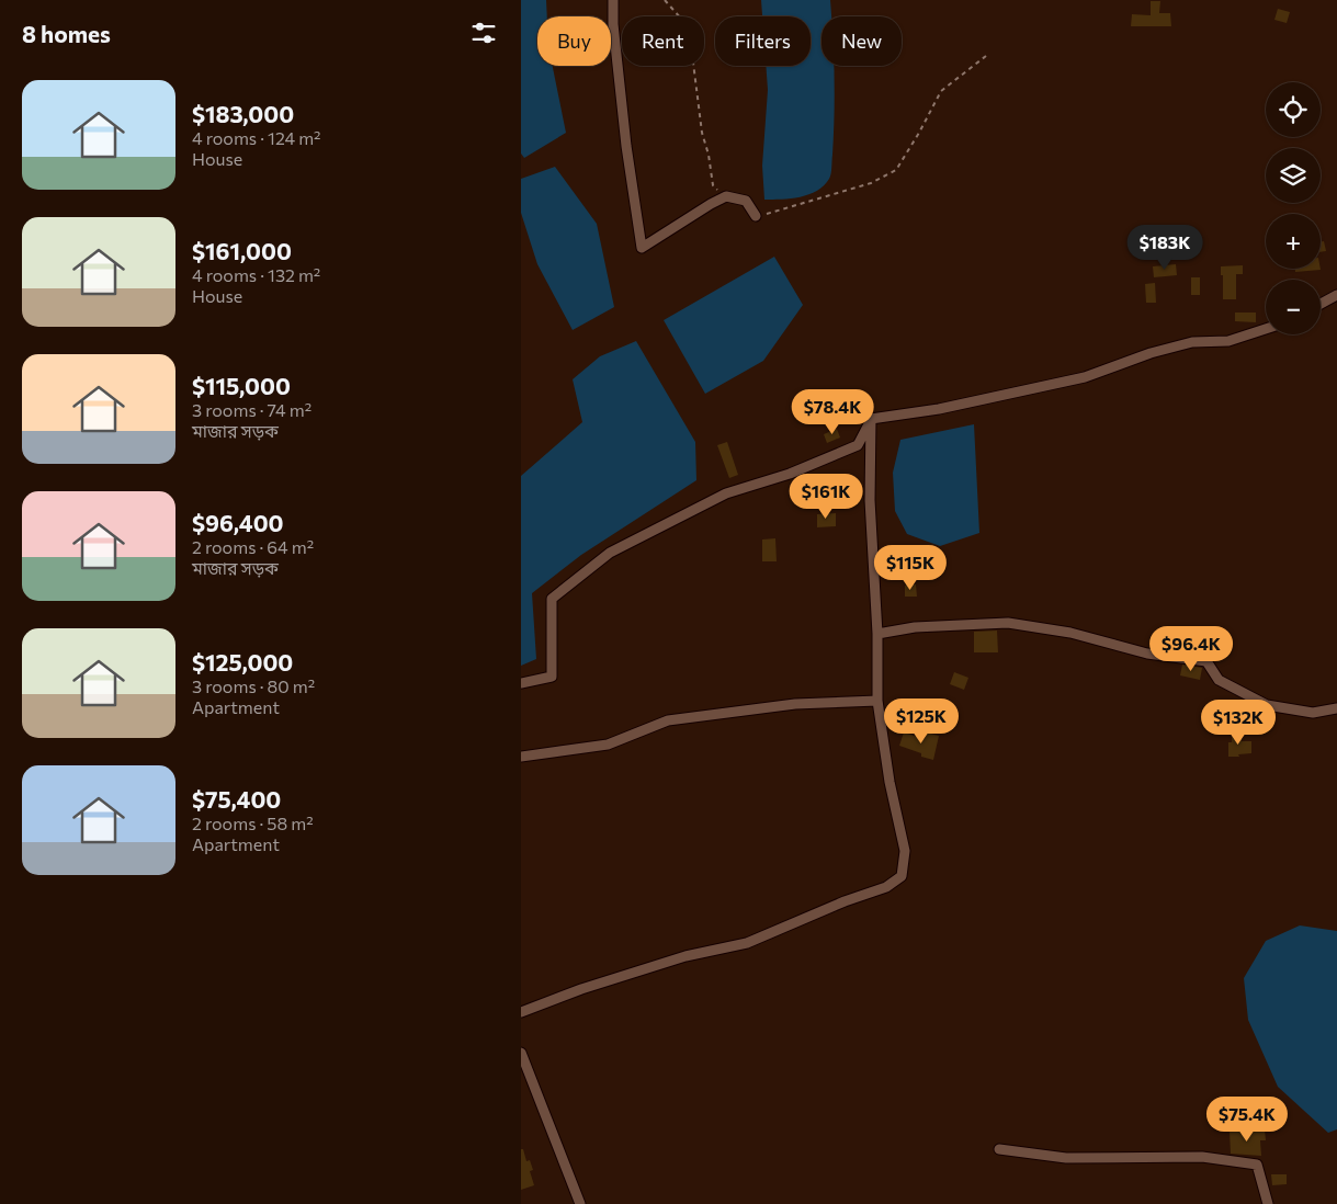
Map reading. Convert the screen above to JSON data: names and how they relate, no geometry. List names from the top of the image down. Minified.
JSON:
{"page":{"heading":"8 homes","chip":["Buy","Rent","Filters","New"],"list":[{"name":"$183,000","note":"4 rooms · 124 m² · House"},{"name":"$161,000","note":"4 rooms · 132 m² · House"},{"name":"$115,000","note":"3 rooms · 74 m² · মাজার সড়ক"},{"name":"$96,400","note":"2 rooms · 64 m² · মাজার সড়ক"},{"name":"$125,000","note":"3 rooms · 80 m² · Apartment"},{"name":"$75,400","note":"2 rooms · 58 m² · Apartment"}],"map_buttons":["+","−"],"price":["$183K","$78.4K","$161K","$115K","$96.4K","$125K","$132K","$75.4K"]}}
